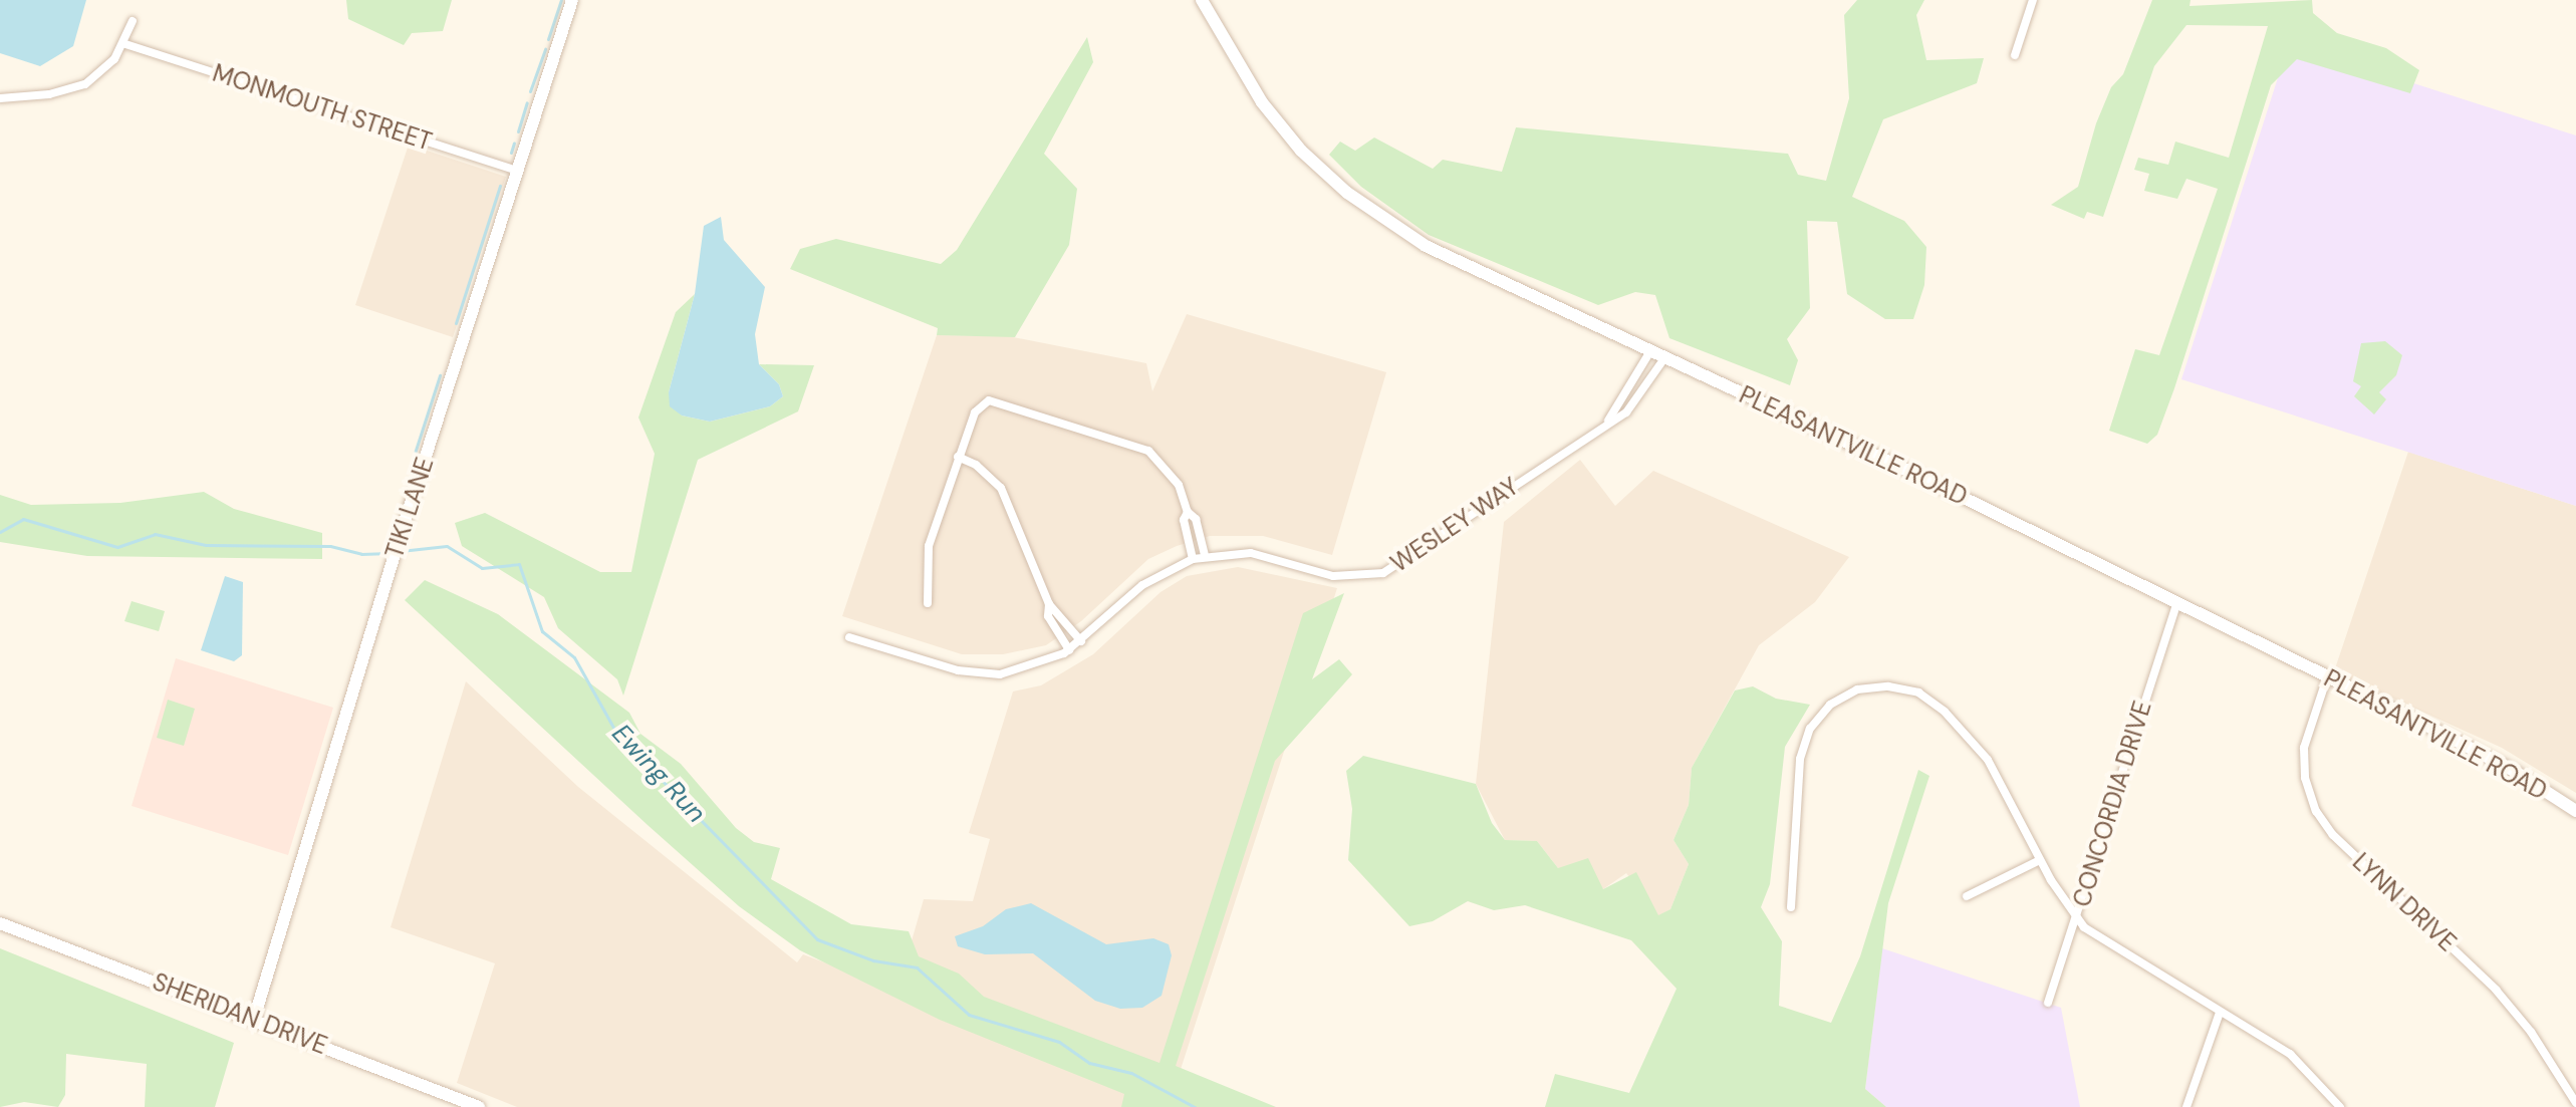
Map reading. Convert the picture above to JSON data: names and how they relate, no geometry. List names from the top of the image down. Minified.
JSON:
{"streets":{"main road":["PLEASANTVILLE ROAD","TIKI LANE","SHERIDAN DRIVE"],"street":["MONMOUTH STREET","WESLEY WAY","CONCORDIA DRIVE","LYNN DRIVE"]},"crossings":[["MONMOUTH STREET","TIKI LANE"],["PLEASANTVILLE ROAD","WESLEY WAY"],["PLEASANTVILLE ROAD","CONCORDIA DRIVE"],["PLEASANTVILLE ROAD","LYNN DRIVE"],["TIKI LANE","SHERIDAN DRIVE"]],"water":["Ewing Run"]}
